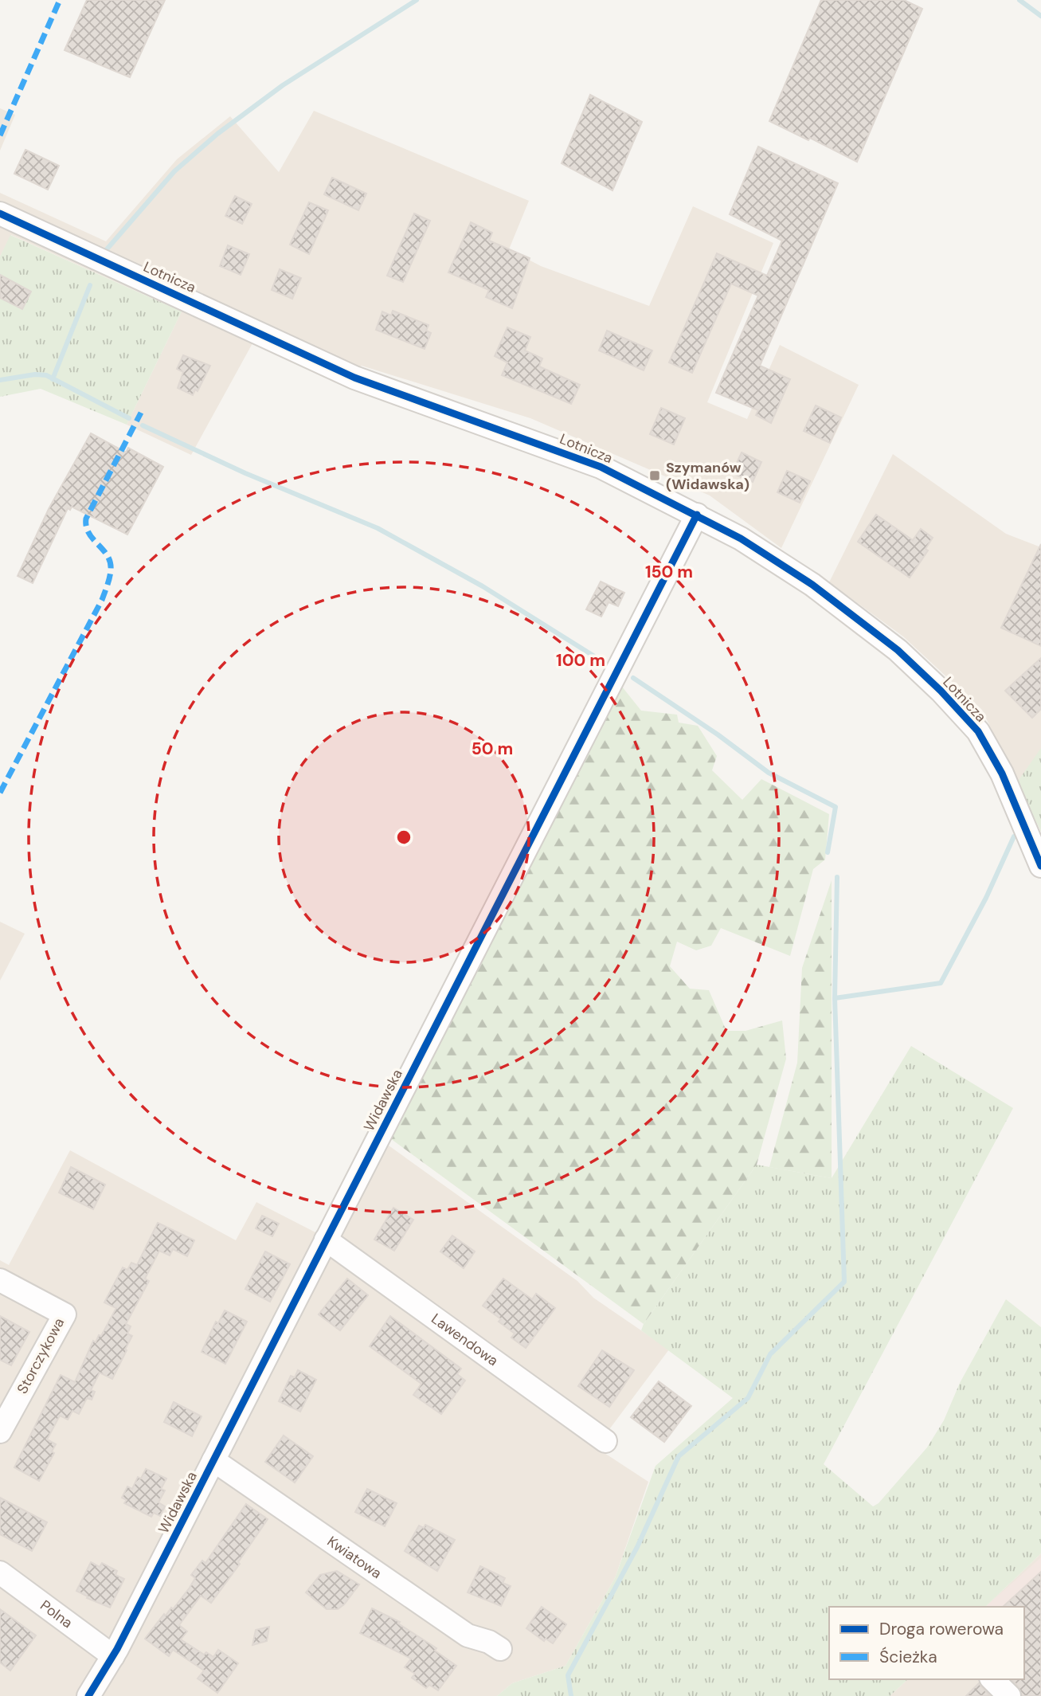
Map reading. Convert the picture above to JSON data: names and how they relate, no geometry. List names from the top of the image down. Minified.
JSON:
{"streets":{"street":["Lotnicza","Widawska","Lawendowa","Storczykowa","Kwiatowa","Polna"]},"crossings":[["Lotnicza","Widawska"],["Widawska","Lawendowa"],["Widawska","Kwiatowa"],["Widawska","Polna"]],"places":{"transit":["Szymanów (Widawska)"]},"legend":["Droga rowerowa","Ścieżka"],"rings":["150 m","100 m","50 m"]}
